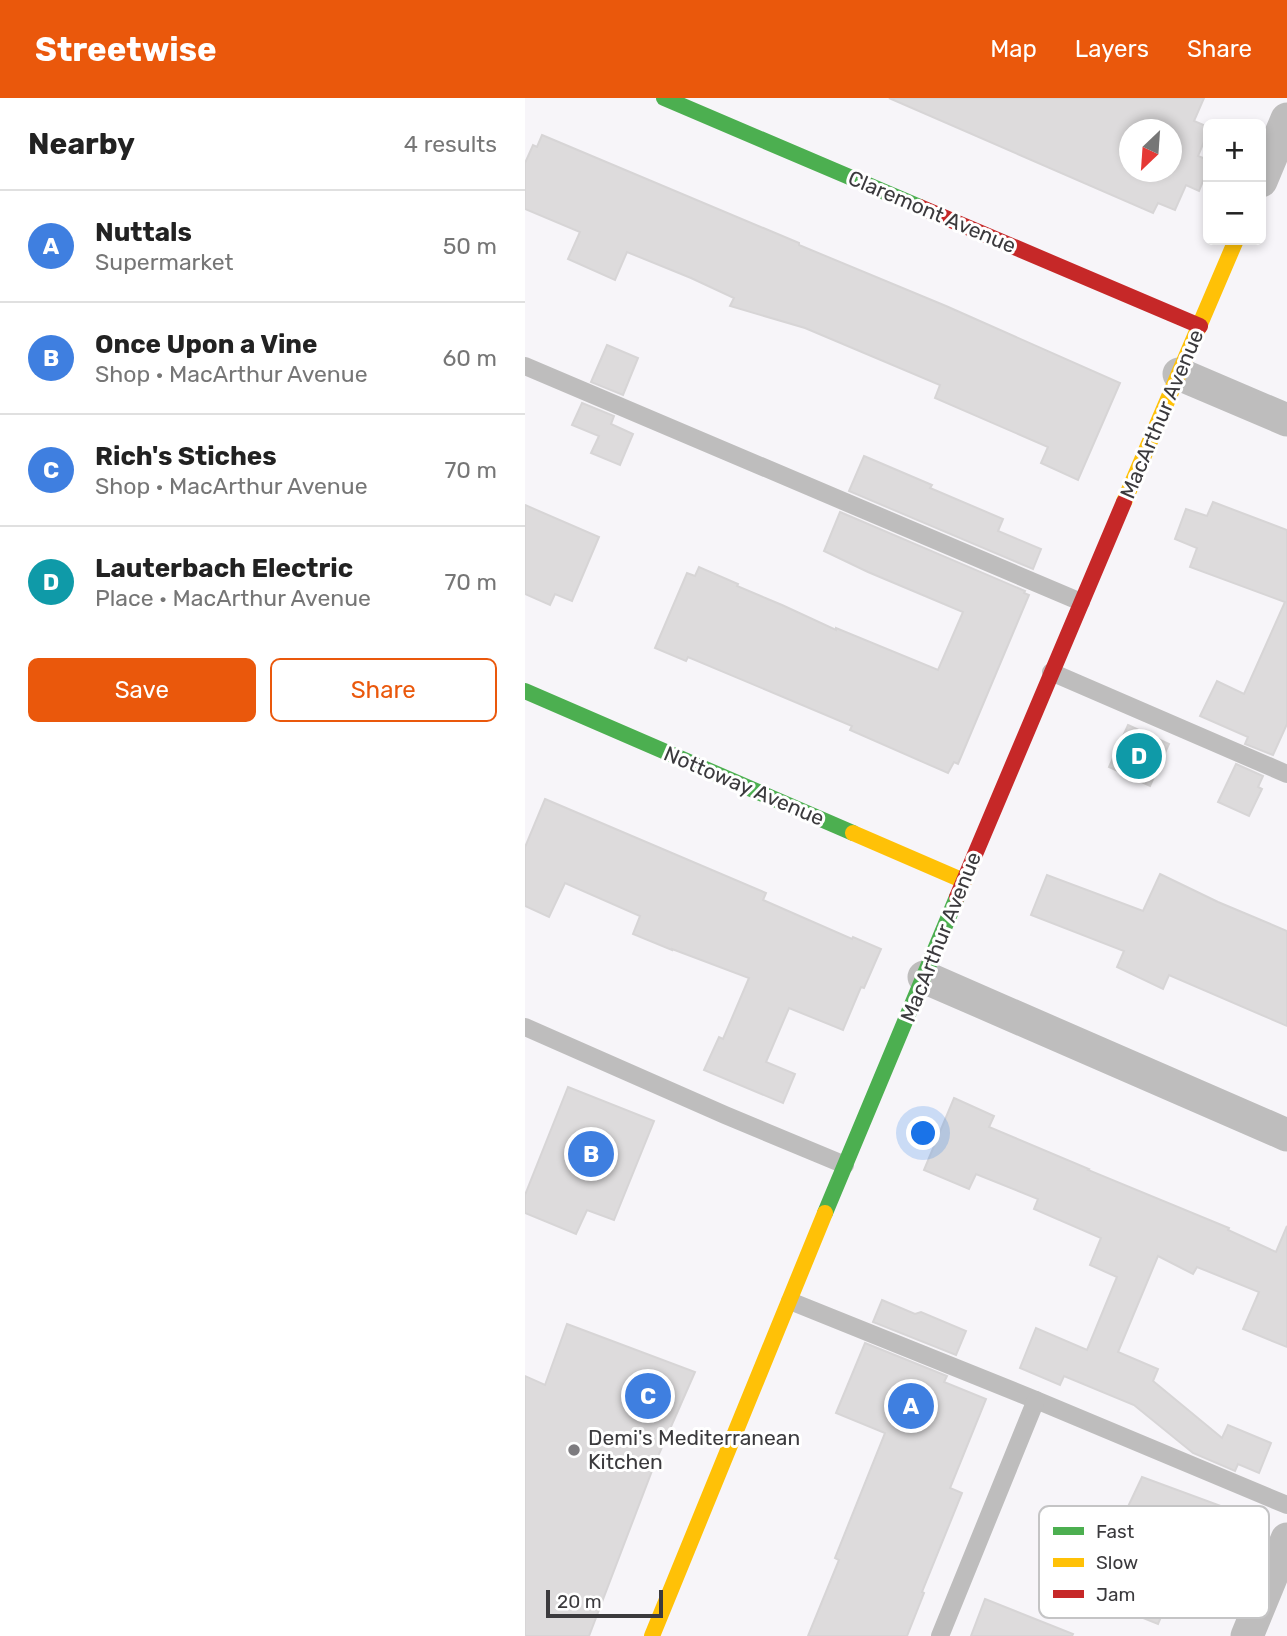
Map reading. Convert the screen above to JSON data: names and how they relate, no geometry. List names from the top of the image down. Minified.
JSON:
{"streets":{"street":["Claremont Avenue","MacArthur Avenue","Nottoway Avenue"]},"crossings":[["Claremont Avenue","MacArthur Avenue"],["MacArthur Avenue","Nottoway Avenue"]],"places":["Demi's Mediterranean Kitchen"],"legend":["Fast","Slow","Jam"],"scale_bar":"20 m","north":"bottom left","page":{"header":"Streetwise","nav":["Map","Layers","Share"],"heading":["Nearby","4 results"],"map_buttons":["+","−"],"list":[{"mark":"A","name":"Nuttals","note":"Supermarket","value":"50 m"},{"mark":"B","name":"Once Upon a Vine","note":"Shop · MacArthur Avenue","value":"60 m"},{"mark":"C","name":"Rich's Stiches","note":"Shop · MacArthur Avenue","value":"70 m"},{"mark":"D","name":"Lauterbach Electric","note":"Place · MacArthur Avenue","value":"70 m"}],"buttons":["Save","Share"],"pins":["D","B","C","A"],"scale":"20 m"}}
